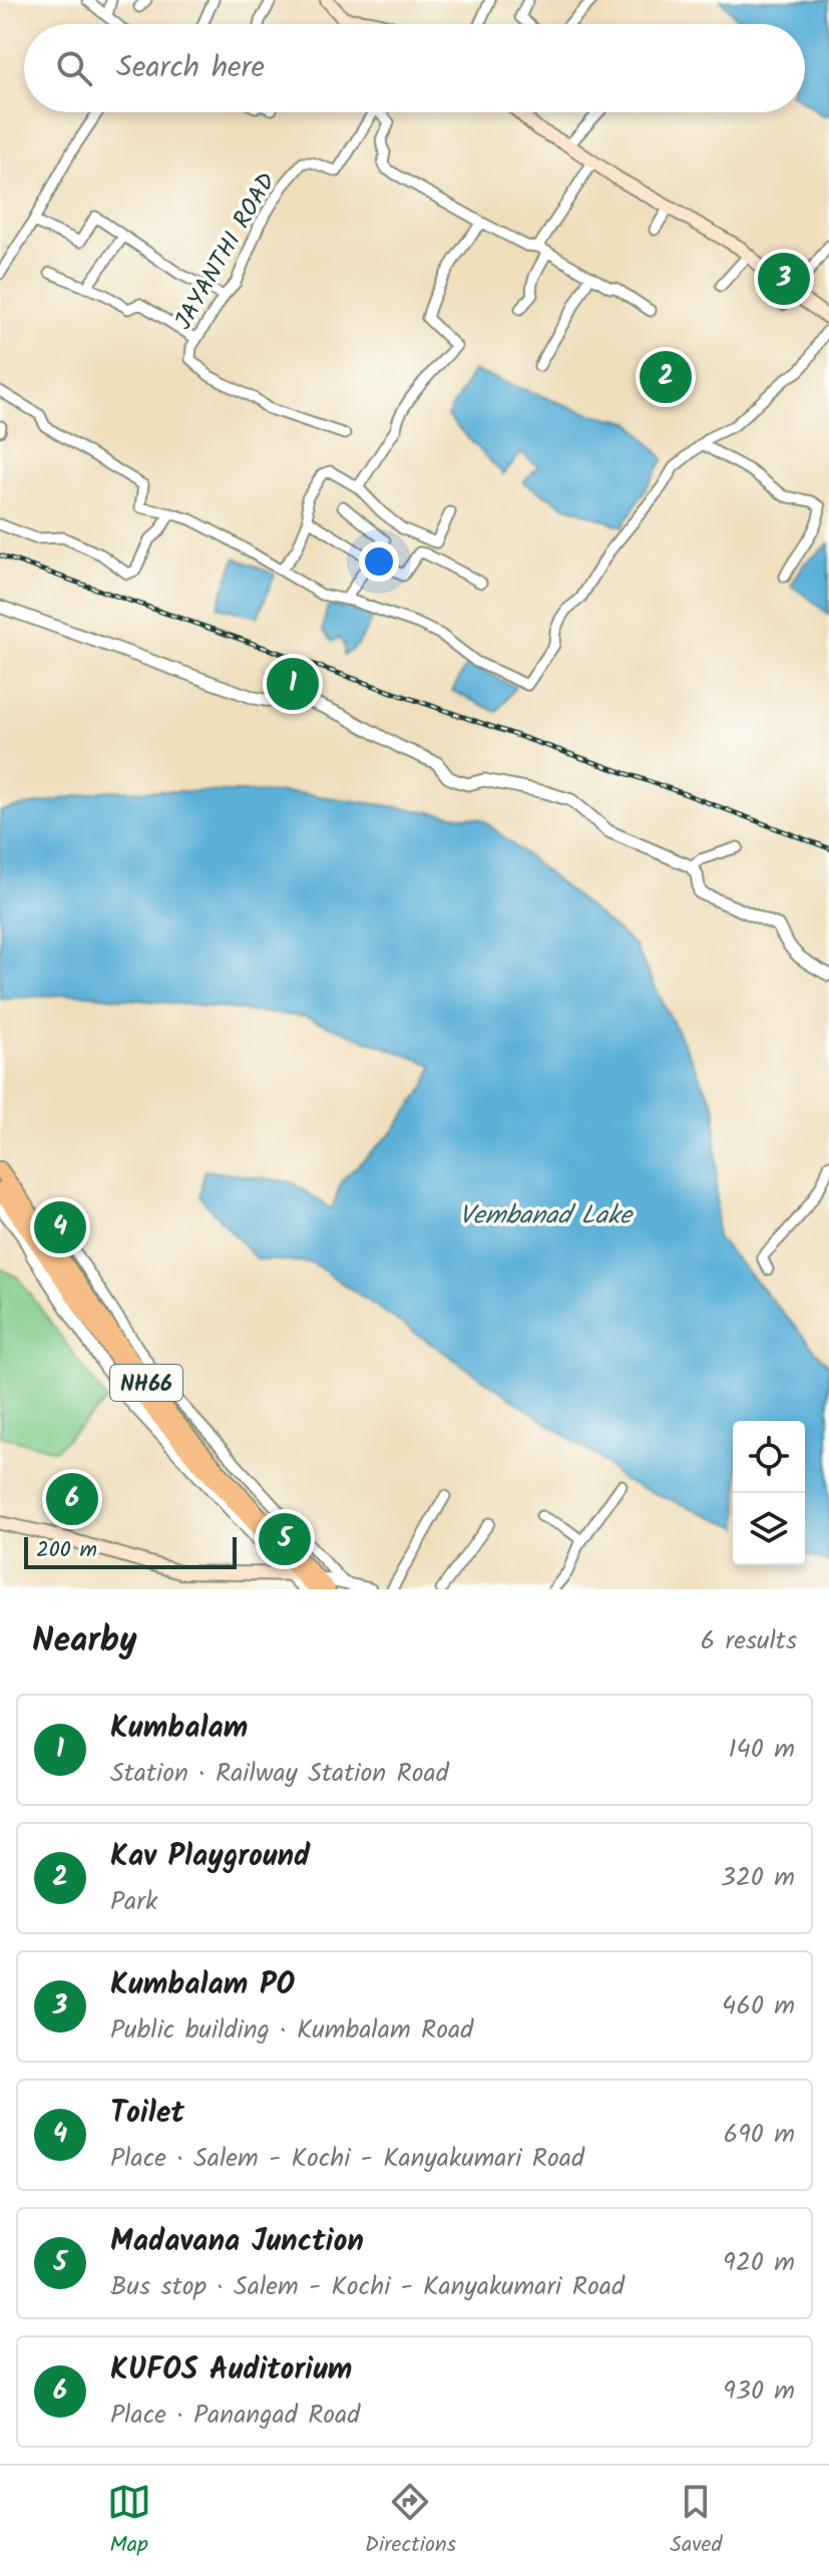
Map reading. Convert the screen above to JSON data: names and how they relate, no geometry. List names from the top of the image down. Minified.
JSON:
{"streets":{"highway":["NH66"],"street":["JAYANTHI ROAD"]},"water":["Vembanad Lake"],"scale_bar":"200 m","page":{"search":"Search here","pins":["3","2","1","4","6","5"],"scale":"200 m","heading":["Nearby","6 results"],"list":[{"mark":"1","name":"Kumbalam","note":"Station · Railway Station Road","value":"140 m"},{"mark":"2","name":"Kav Playground","note":"Park","value":"320 m"},{"mark":"3","name":"Kumbalam PO","note":"Public building · Kumbalam Road","value":"460 m"},{"mark":"4","name":"Toilet","note":"Place · Salem - Kochi - Kanyakumari Road","value":"690 m"},{"mark":"5","name":"Madavana Junction","note":"Bus stop · Salem - Kochi - Kanyakumari Road","value":"920 m"},{"mark":"6","name":"KUFOS Auditorium","note":"Place · Panangad Road","value":"930 m"}],"nav":["Map","Directions","Saved"]}}
